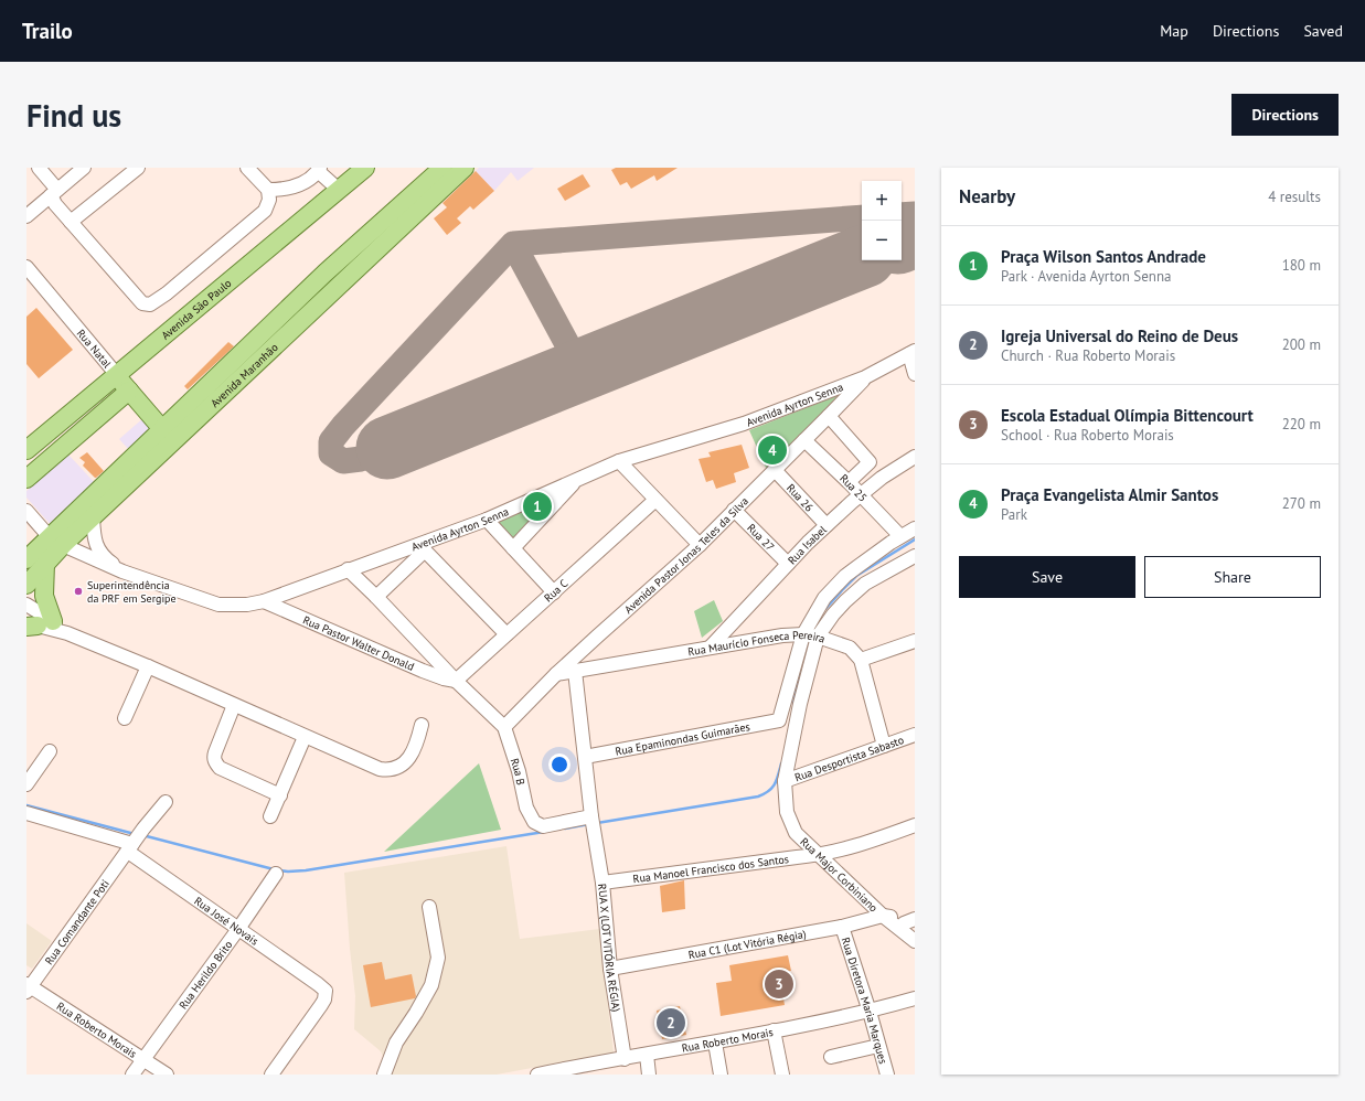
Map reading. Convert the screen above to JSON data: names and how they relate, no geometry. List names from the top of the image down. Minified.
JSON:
{"streets":{"main road":["Avenida São Paulo","Rua Natal","Avenida Maranhão"],"street":["Avenida Ayrton Senna","Rua 25","Rua 26","Rua 27","Rua Isabel","Avenida Pastor Jonas Teles da Silva","Rua C","Rua Pastor Walter Donald","Rua Maurício Fonseca Pereira","Rua Epaminondas Guimarães","Rua Desportista Sabasto","Rua B","Rua Manoel Francisco dos Santos","Rua Major Corbiniano","Rua José Novais","Rua Comandante Poti","Rua C1 (Lot Vitória Régia)","RUA X (LOT VITÓRIA RÉGIA)","Rua Herildo Brito","Rua Diretora Maria Marques","Rua Roberto Morais"]},"crossings":[["Avenida São Paulo","Rua Natal"],["Rua Natal","Avenida Maranhão"],["Avenida Maranhão","Avenida Ayrton Senna"],["Avenida Ayrton Senna","Avenida Pastor Jonas Teles da Silva"],["Avenida Ayrton Senna","Rua Pastor Walter Donald"],["Avenida Ayrton Senna","Rua B"],["Rua 25","Rua Isabel"],["Rua 25","Avenida Pastor Jonas Teles da Silva"],["Rua 26","Rua Isabel"],["Rua 26","Avenida Pastor Jonas Teles da Silva"],["Rua 27","Rua Isabel"],["Rua 27","Avenida Pastor Jonas Teles da Silva"],["Rua Isabel","Rua Maurício Fonseca Pereira"],["Avenida Pastor Jonas Teles da Silva","Rua Maurício Fonseca Pereira"],["Avenida Pastor Jonas Teles da Silva","Rua B"],["Rua C","Rua Pastor Walter Donald"],["Rua C","Rua B"],["Rua Pastor Walter Donald","Rua B"],["Rua Maurício Fonseca Pereira","Rua Epaminondas Guimarães"],["Rua Maurício Fonseca Pereira","Rua Major Corbiniano"],["Rua Maurício Fonseca Pereira","RUA X (LOT VITÓRIA RÉGIA)"],["Rua Epaminondas Guimarães","RUA X (LOT VITÓRIA RÉGIA)"],["Rua Desportista Sabasto","Rua Major Corbiniano"],["Rua B","RUA X (LOT VITÓRIA RÉGIA)"],["Rua Manoel Francisco dos Santos","Rua Major Corbiniano"],["Rua Manoel Francisco dos Santos","RUA X (LOT VITÓRIA RÉGIA)"],["Rua Major Corbiniano","Rua C1 (Lot Vitória Régia)"],["Rua José Novais","Rua Comandante Poti"],["Rua José Novais","Rua Herildo Brito"],["Rua Comandante Poti","Rua Roberto Morais"],["Rua C1 (Lot Vitória Régia)","RUA X (LOT VITÓRIA RÉGIA)"],["Rua C1 (Lot Vitória Régia)","Rua Diretora Maria Marques"],["RUA X (LOT VITÓRIA RÉGIA)","Rua Roberto Morais"],["Rua Herildo Brito","Rua Roberto Morais"],["Rua Diretora Maria Marques","Rua Roberto Morais"]],"places":["Superintendência da PRF em Sergipe"],"page":{"header":"Trailo","nav":["Map","Directions","Saved"],"buttons":["Directions",["Save","Share"]],"title":"Find us","heading":["Nearby","4 results"],"map_buttons":["+","−"],"list":[{"mark":"1","name":"Praça Wilson Santos Andrade","note":"Park · Avenida Ayrton Senna","value":"180 m"},{"mark":"2","name":"Igreja Universal do Reino de Deus","note":"Church · Rua Roberto Morais","value":"200 m"},{"mark":"3","name":"Escola Estadual Olímpia Bittencourt","note":"School · Rua Roberto Morais","value":"220 m"},{"mark":"4","name":"Praça Evangelista Almir Santos","note":"Park","value":"270 m"}],"pins":["4","1","3","2"]}}
